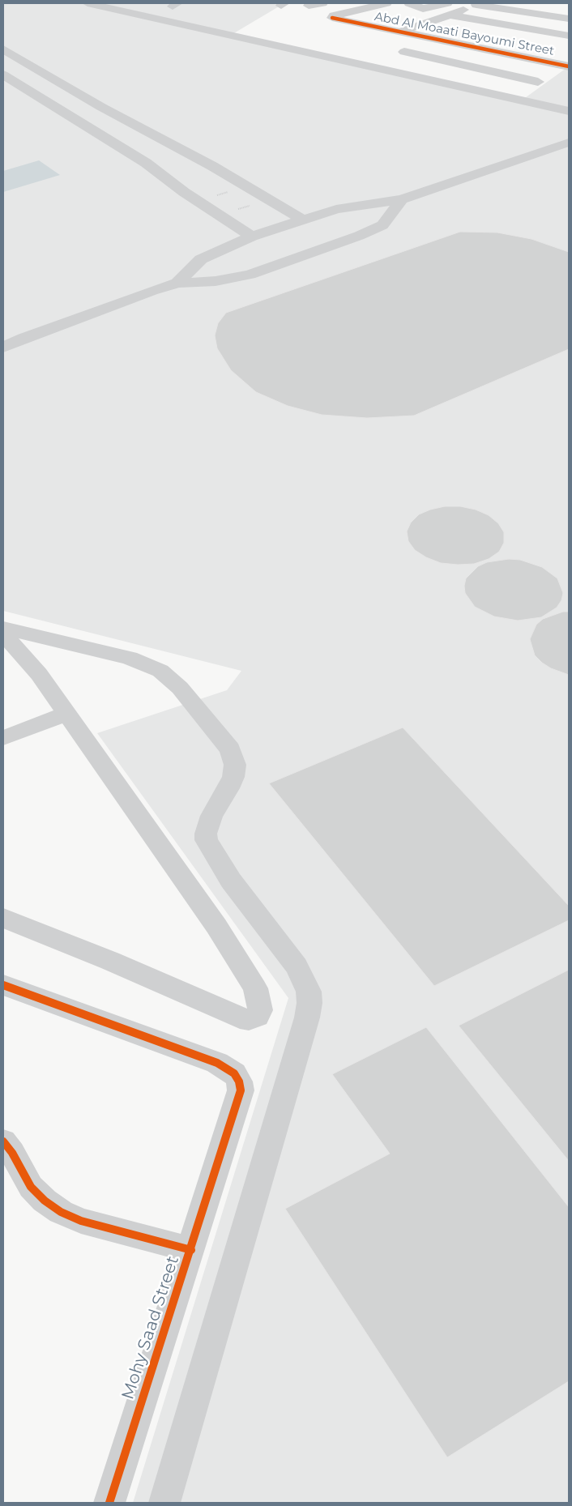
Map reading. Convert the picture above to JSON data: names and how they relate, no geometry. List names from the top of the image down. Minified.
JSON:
{"streets":{"street":["Abd Al Moaati Bayoumi Street","Mohy Saad Street"]}}
